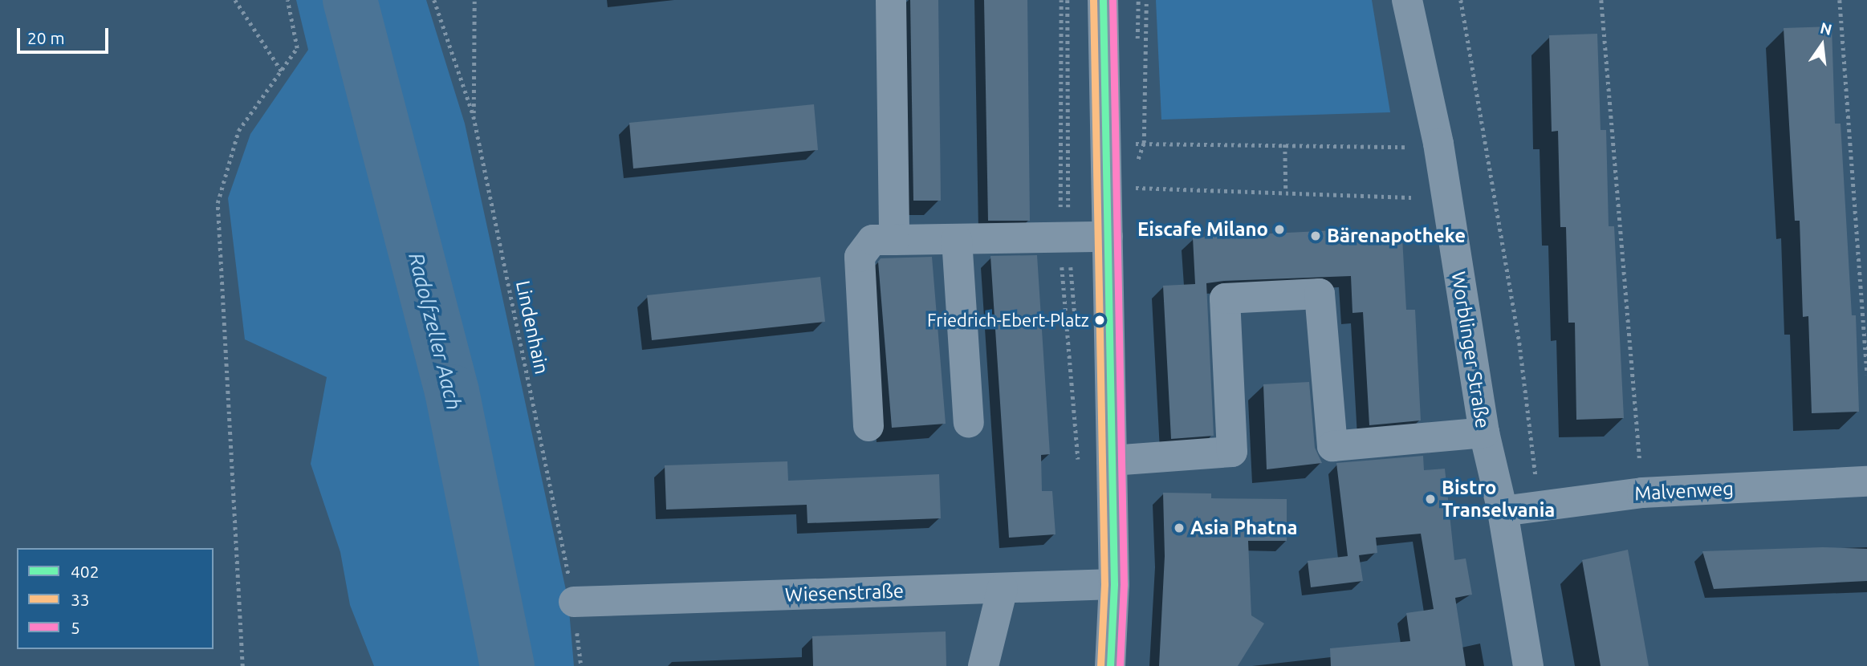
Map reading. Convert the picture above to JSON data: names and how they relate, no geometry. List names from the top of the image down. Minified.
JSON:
{"streets":{"street":["Worblinger Straße","Malvenweg","Wiesenstraße"],"path":["Lindenhain"]},"crossings":[["Lindenhain","Wiesenstraße"],["Worblinger Straße","Malvenweg"]],"water":["Radolfzeller Aach"],"places":["Eiscafe Milano","Bärenapotheke","Friedrich-Ebert-Platz","Bistro Transelvania","Asia Phatna"],"lines":["transit line 402","transit line 33","transit line 5"],"legend":["402","33","5"],"scale_bar":"20 m","north":"top"}
